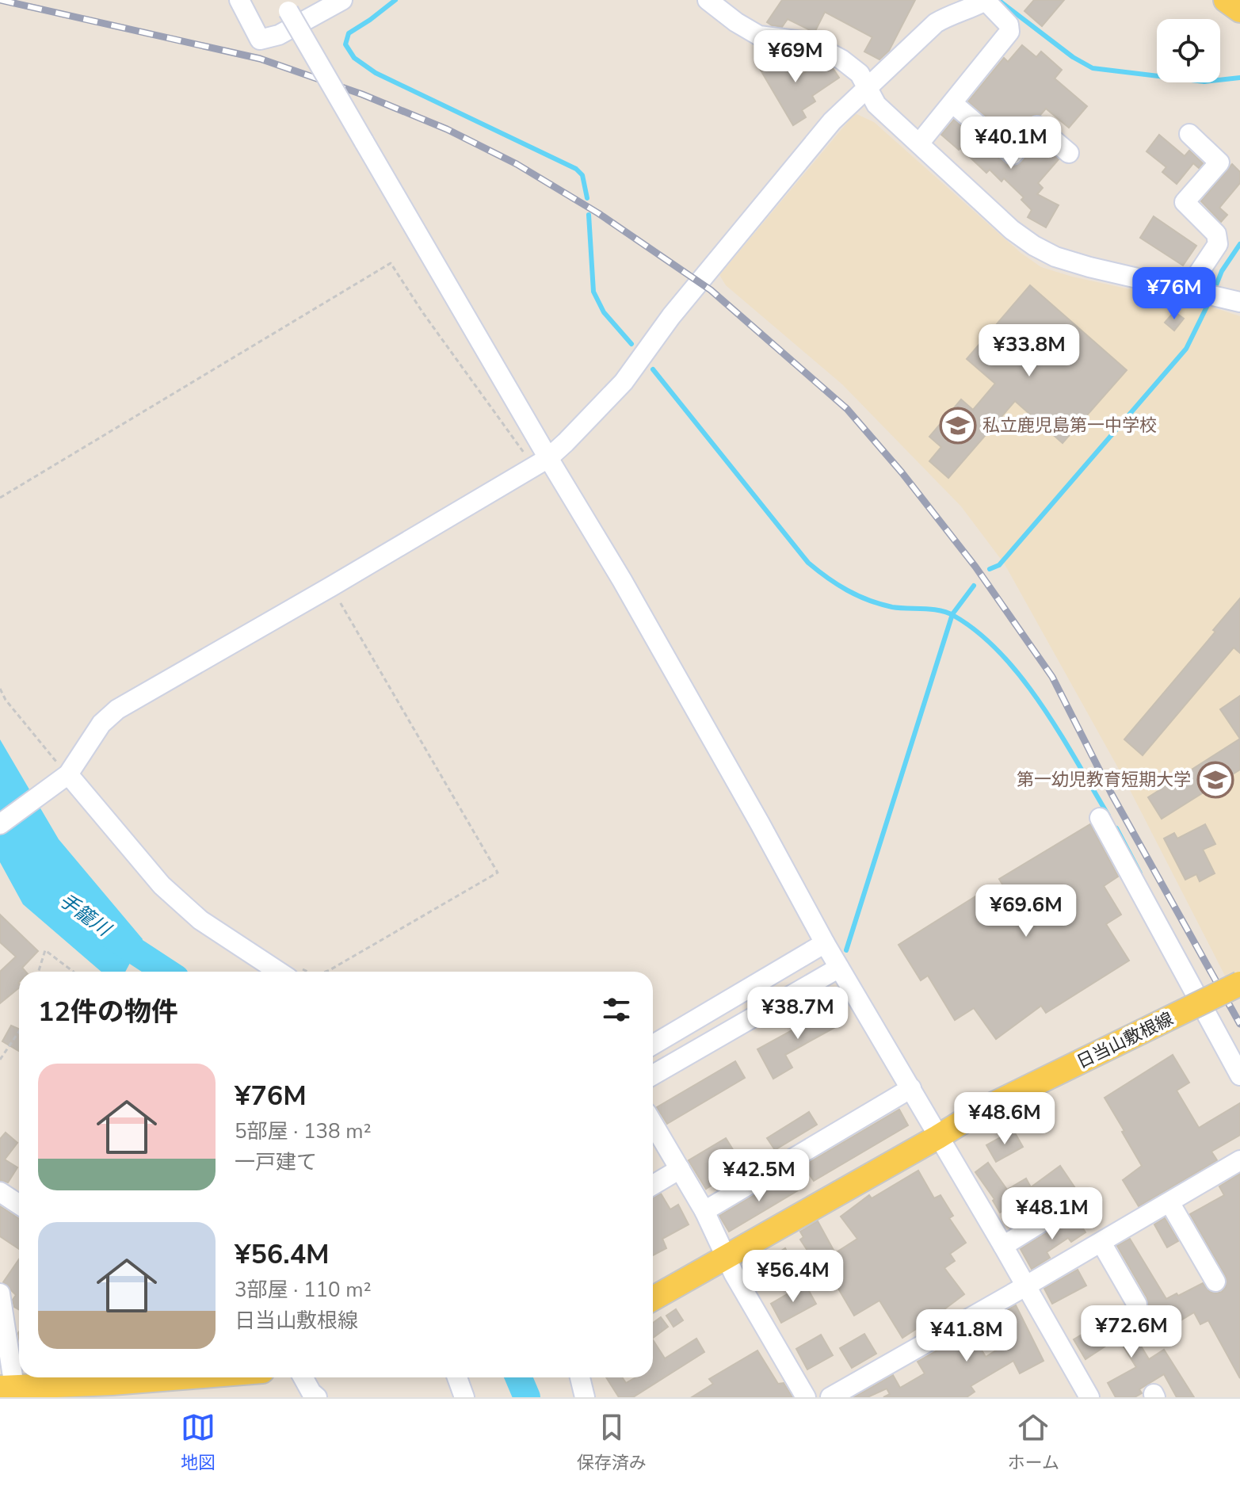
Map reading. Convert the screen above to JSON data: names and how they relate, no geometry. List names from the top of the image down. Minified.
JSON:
{"streets":{"main road":["日当山敷根線"]},"water":["手籠川"],"places":{"school or university":["私立鹿児島第一中学校","第一幼児教育短期大学"]},"page":{"price":["¥69M","¥40.1M","¥76M","¥33.8M","¥69.6M","¥38.7M","¥48.6M","¥42.5M","¥48.1M","¥56.4M","¥72.6M","¥41.8M"],"heading":"12件の物件","list":[{"name":"¥76M","note":"5部屋 · 138 m² · 一戸建て"},{"name":"¥56.4M","note":"3部屋 · 110 m² · 日当山敷根線"}],"tabs":["地図","保存済み","ホーム"]}}
